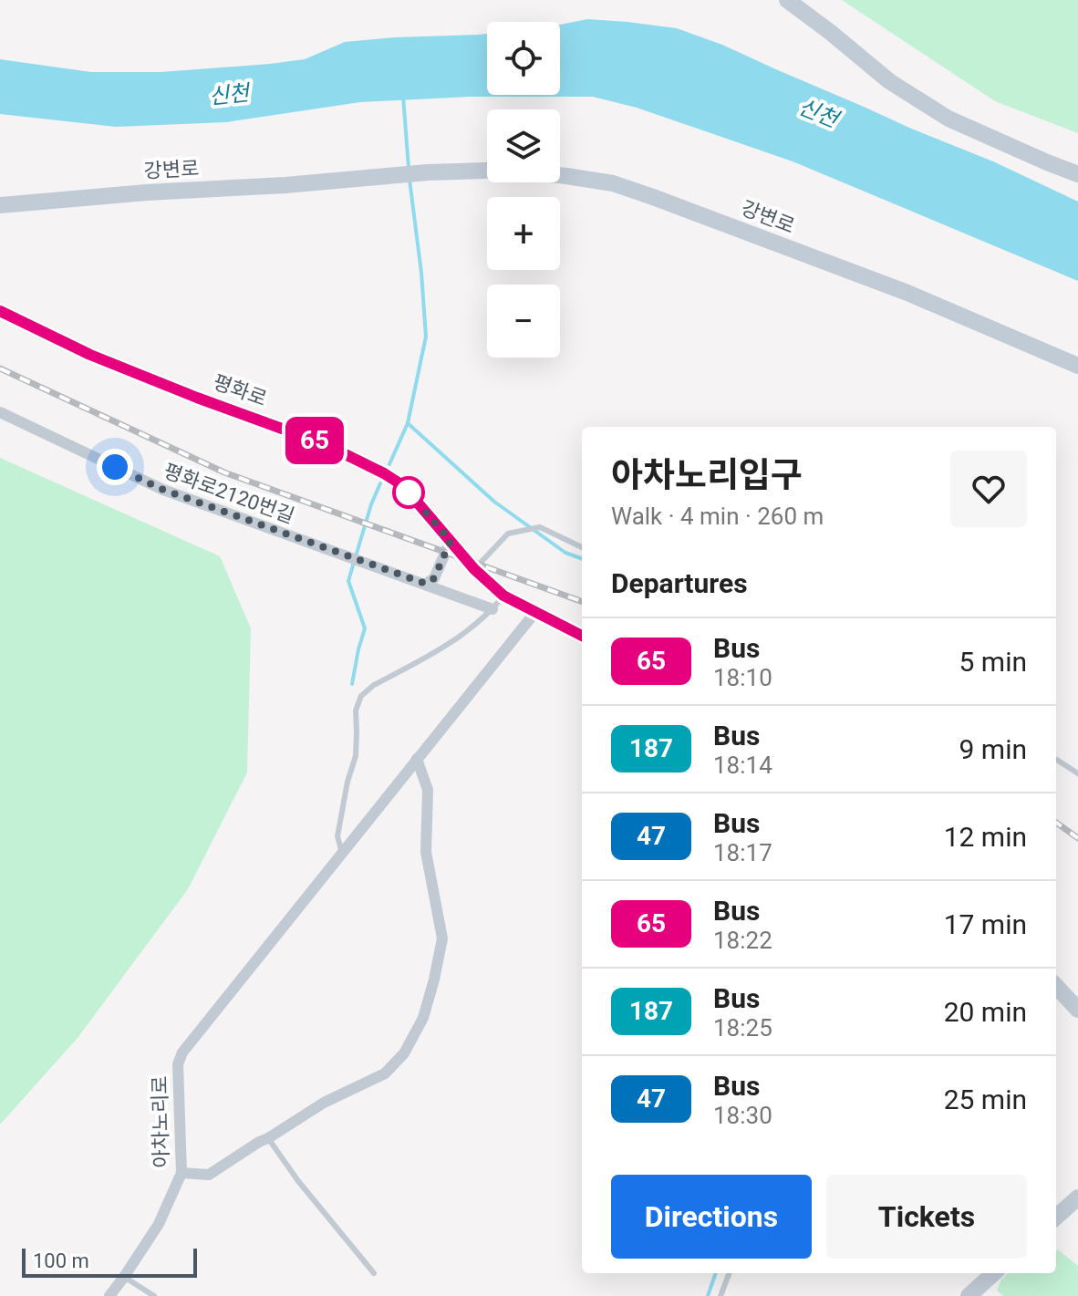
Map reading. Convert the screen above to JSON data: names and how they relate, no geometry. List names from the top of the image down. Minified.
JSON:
{"streets":{"main road":["강변로","평화로"],"street":["평화로2120번길","아차노리로"]},"crossings":[["평화로","평화로2120번길"],["평화로","아차노리로"]],"water":["신천"],"lines":["bus line 65"],"scale_bar":"100 m","page":{"on_map":"65","map_buttons":["+","−"],"heading":[["아차노리입구","Walk · 4 min · 260 m"],"Departures"],"list":[{"mark":"65","name":"Bus","note":"18:10","value":"5 min"},{"mark":"187","name":"Bus","note":"18:14","value":"9 min"},{"mark":"47","name":"Bus","note":"18:17","value":"12 min"},{"mark":"65","name":"Bus","note":"18:22","value":"17 min"},{"mark":"187","name":"Bus","note":"18:25","value":"20 min"},{"mark":"47","name":"Bus","note":"18:30","value":"25 min"}],"buttons":["Directions","Tickets"],"scale":"100 m"}}
